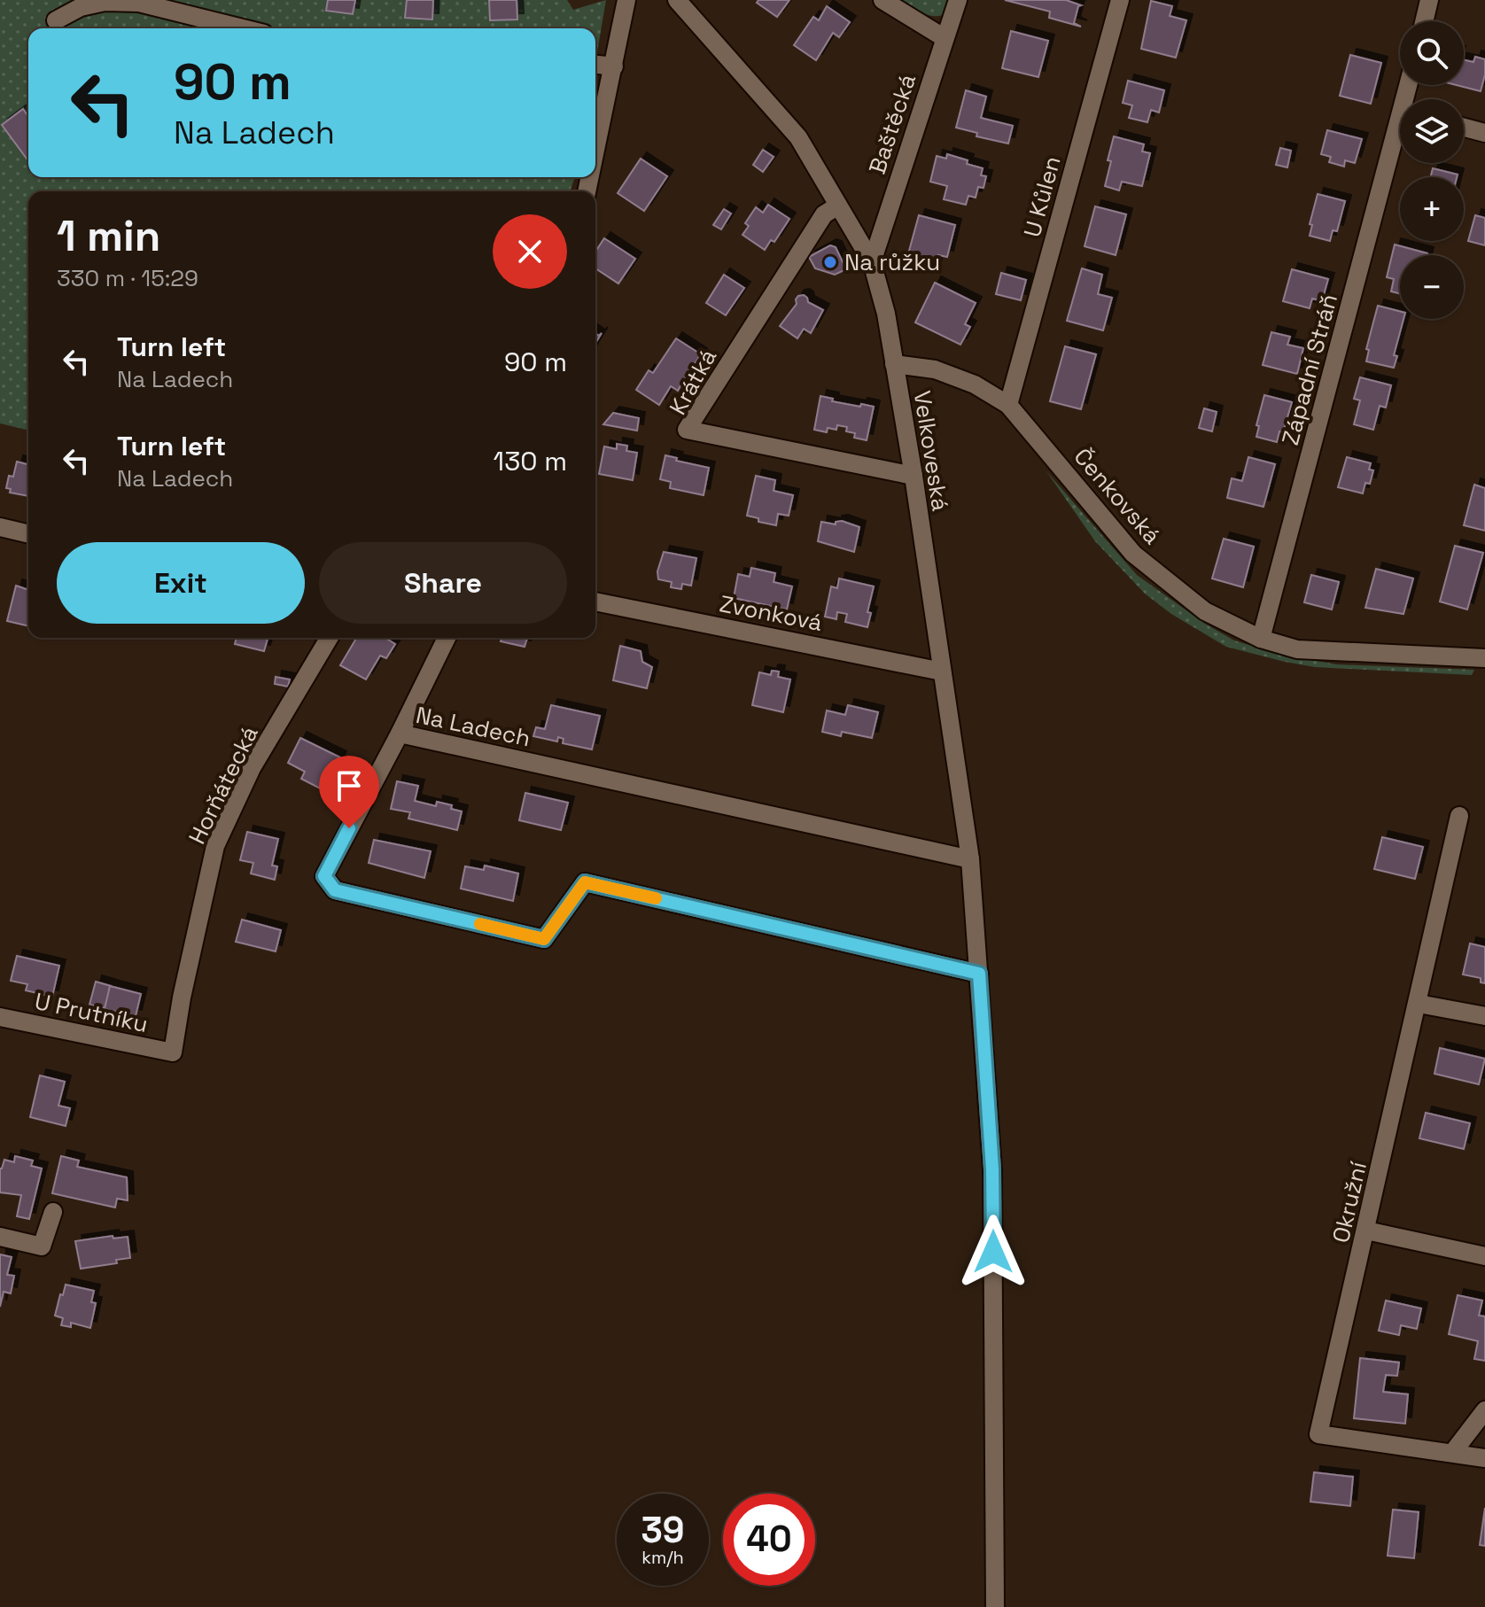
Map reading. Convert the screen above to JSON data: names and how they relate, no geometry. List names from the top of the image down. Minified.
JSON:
{"streets":{"street":["Baštěcká","U Kůlen","Západní Stráň","Krátká","Velkoveská","Čenkovská","Zvonková","Na Ladech","Horňátecká","U Prutníku","Okružní"]},"crossings":[["Baštěcká","Velkoveská"],["U Kůlen","Čenkovská"],["Západní Stráň","Čenkovská"],["Krátká","Velkoveská"],["Velkoveská","Čenkovská"],["Velkoveská","Zvonková"],["Velkoveská","Na Ladech"],["Horňátecká","U Prutníku"]],"places":["Na růžku"],"page":{"map_buttons":["+","−"],"turn":["90 m","Na Ladech"],"heading":["1 min","330 m · 15:29"],"list":[{"name":"Turn left","note":"Na Ladech","value":"90 m"},{"name":"Turn left","note":"Na Ladech","value":"130 m"}],"buttons":["Exit","Share"],"speed":"39 km/h","limit":"40"}}
